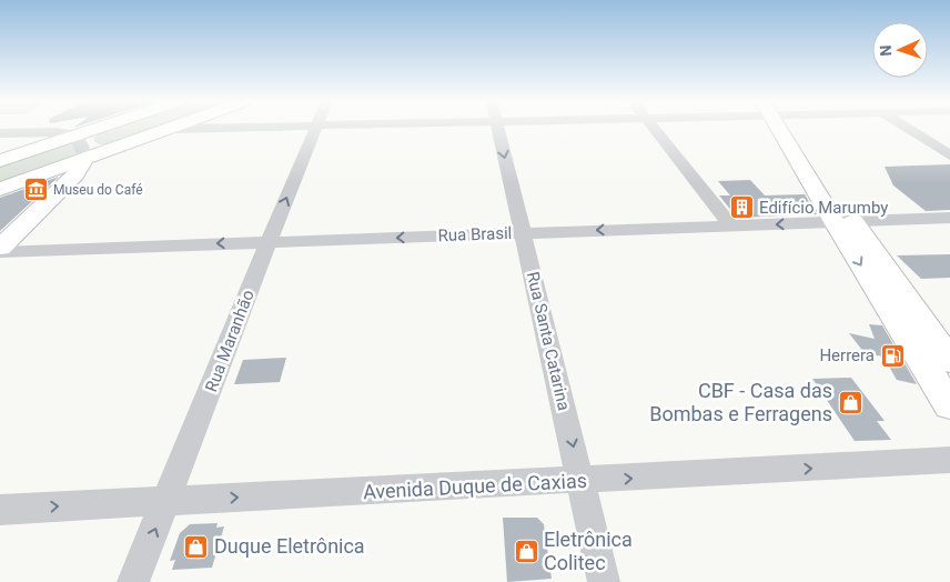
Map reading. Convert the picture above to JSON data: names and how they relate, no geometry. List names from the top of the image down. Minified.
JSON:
{"streets":{"street":["Rua Brasil","Rua Maranhão","Rua Santa Catarina","Avenida Duque de Caxias"]},"crossings":[["Rua Brasil","Rua Maranhão"],["Rua Brasil","Rua Santa Catarina"],["Rua Maranhão","Avenida Duque de Caxias"],["Rua Santa Catarina","Avenida Duque de Caxias"]],"one_way":["Rua Brasil","Rua Maranhão","Rua Santa Catarina","Avenida Duque de Caxias"],"places":{"museum":["Museu do Café"],"building":["Edifício Marumby"],"fuel station":["Herrera"],"shop":["CBF - Casa das Bombas e Ferragens","Duque Eletrônica","Eletrônica Colitec"]},"north":"left"}
